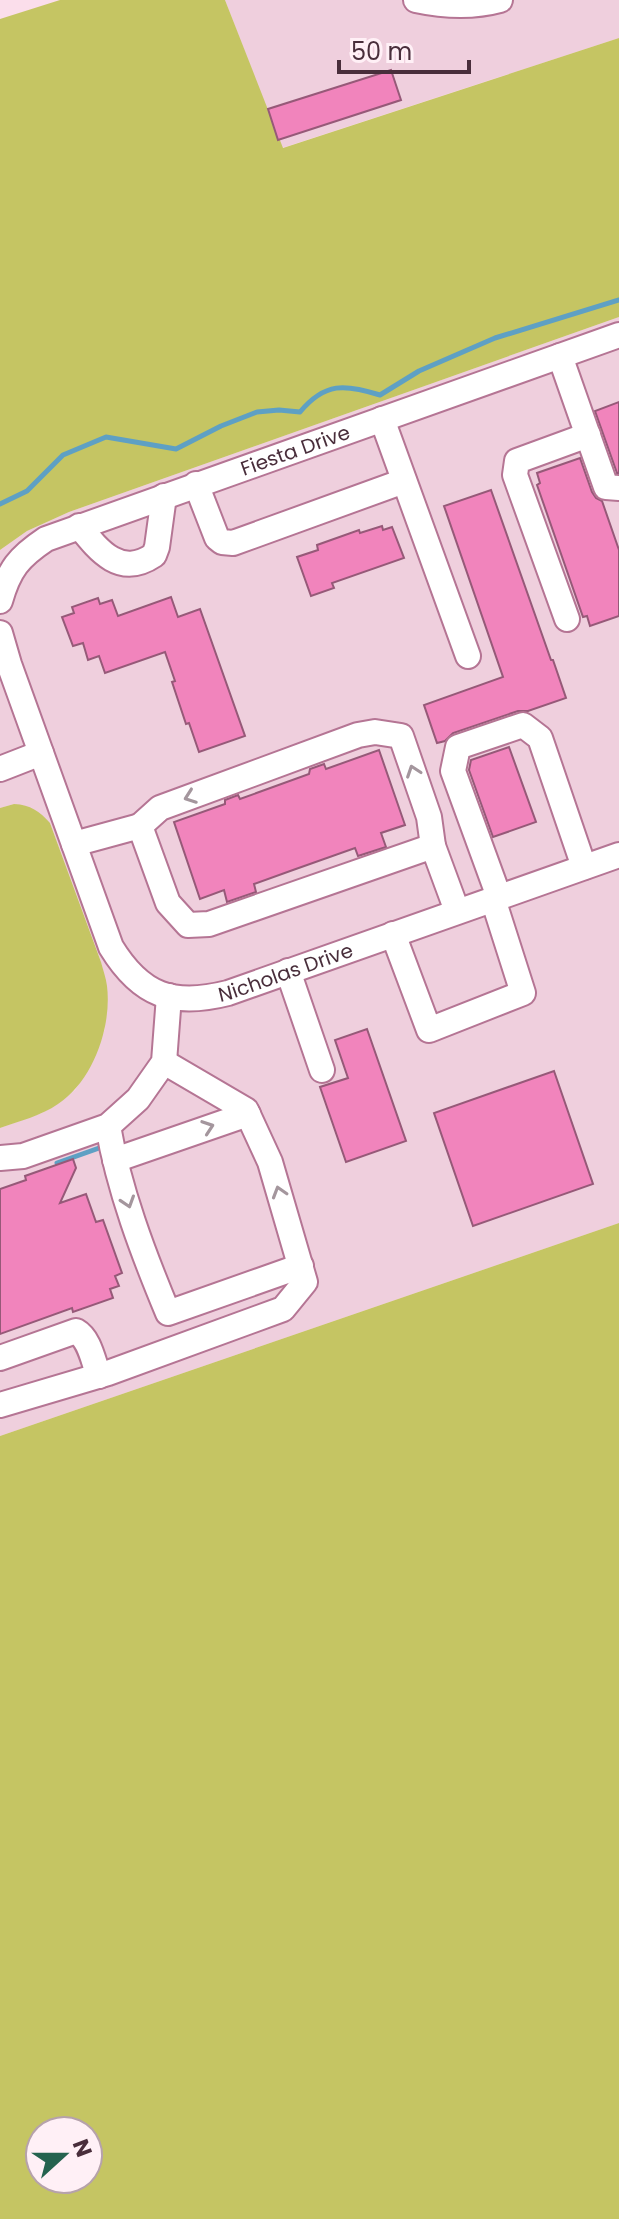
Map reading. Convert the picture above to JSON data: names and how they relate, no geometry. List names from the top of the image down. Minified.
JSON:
{"streets":{"street":["Fiesta Drive","Nicholas Drive"]},"scale_bar":"50 m","north":"right"}
